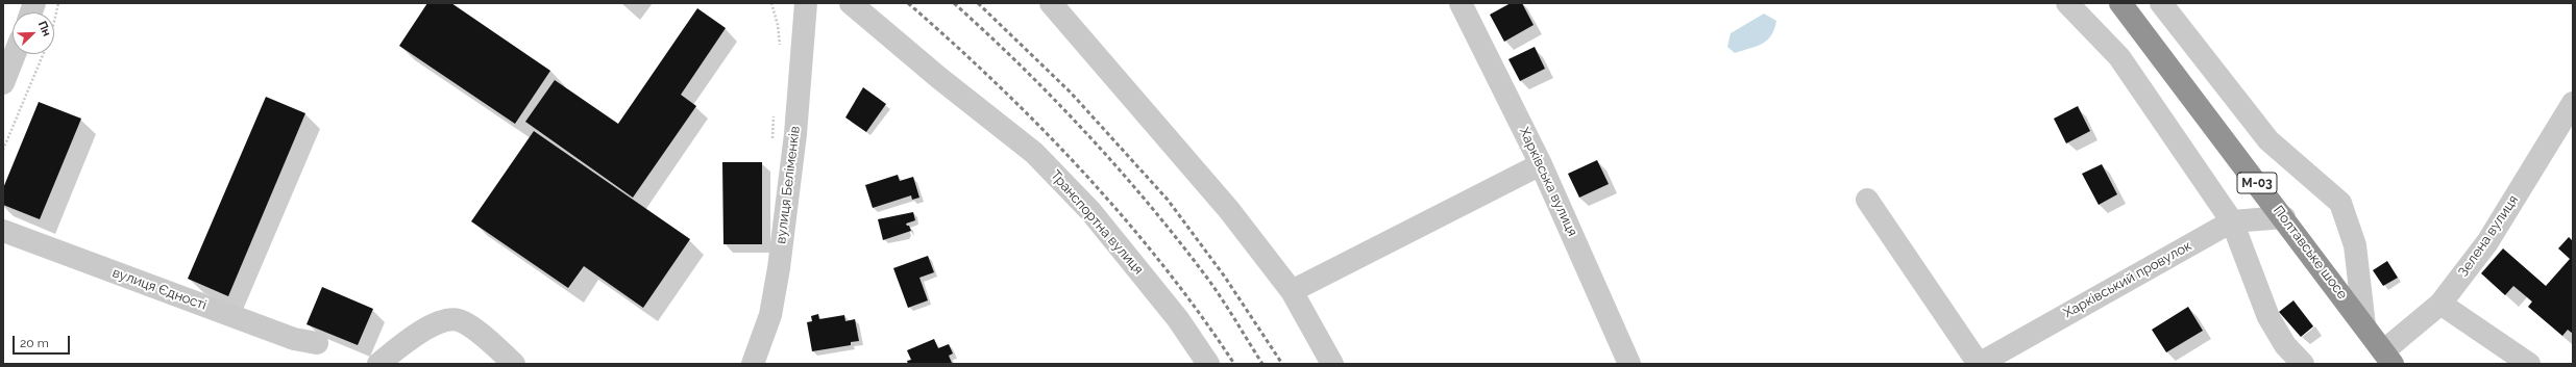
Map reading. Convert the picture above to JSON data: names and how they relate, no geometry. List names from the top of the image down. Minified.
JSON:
{"streets":{"highway":["М-03","Полтавське шосе"],"street":["Харківська вулиця","вулиця Беліменків","Транспортна вулиця","Зелена вулиця","Харківський провулок","вулиця Єдності"]},"crossings":[["Зелена вулиця","Полтавське шосе"],["Полтавське шосе","Харківський провулок"]],"scale_bar":"20 m","north":"top right"}
